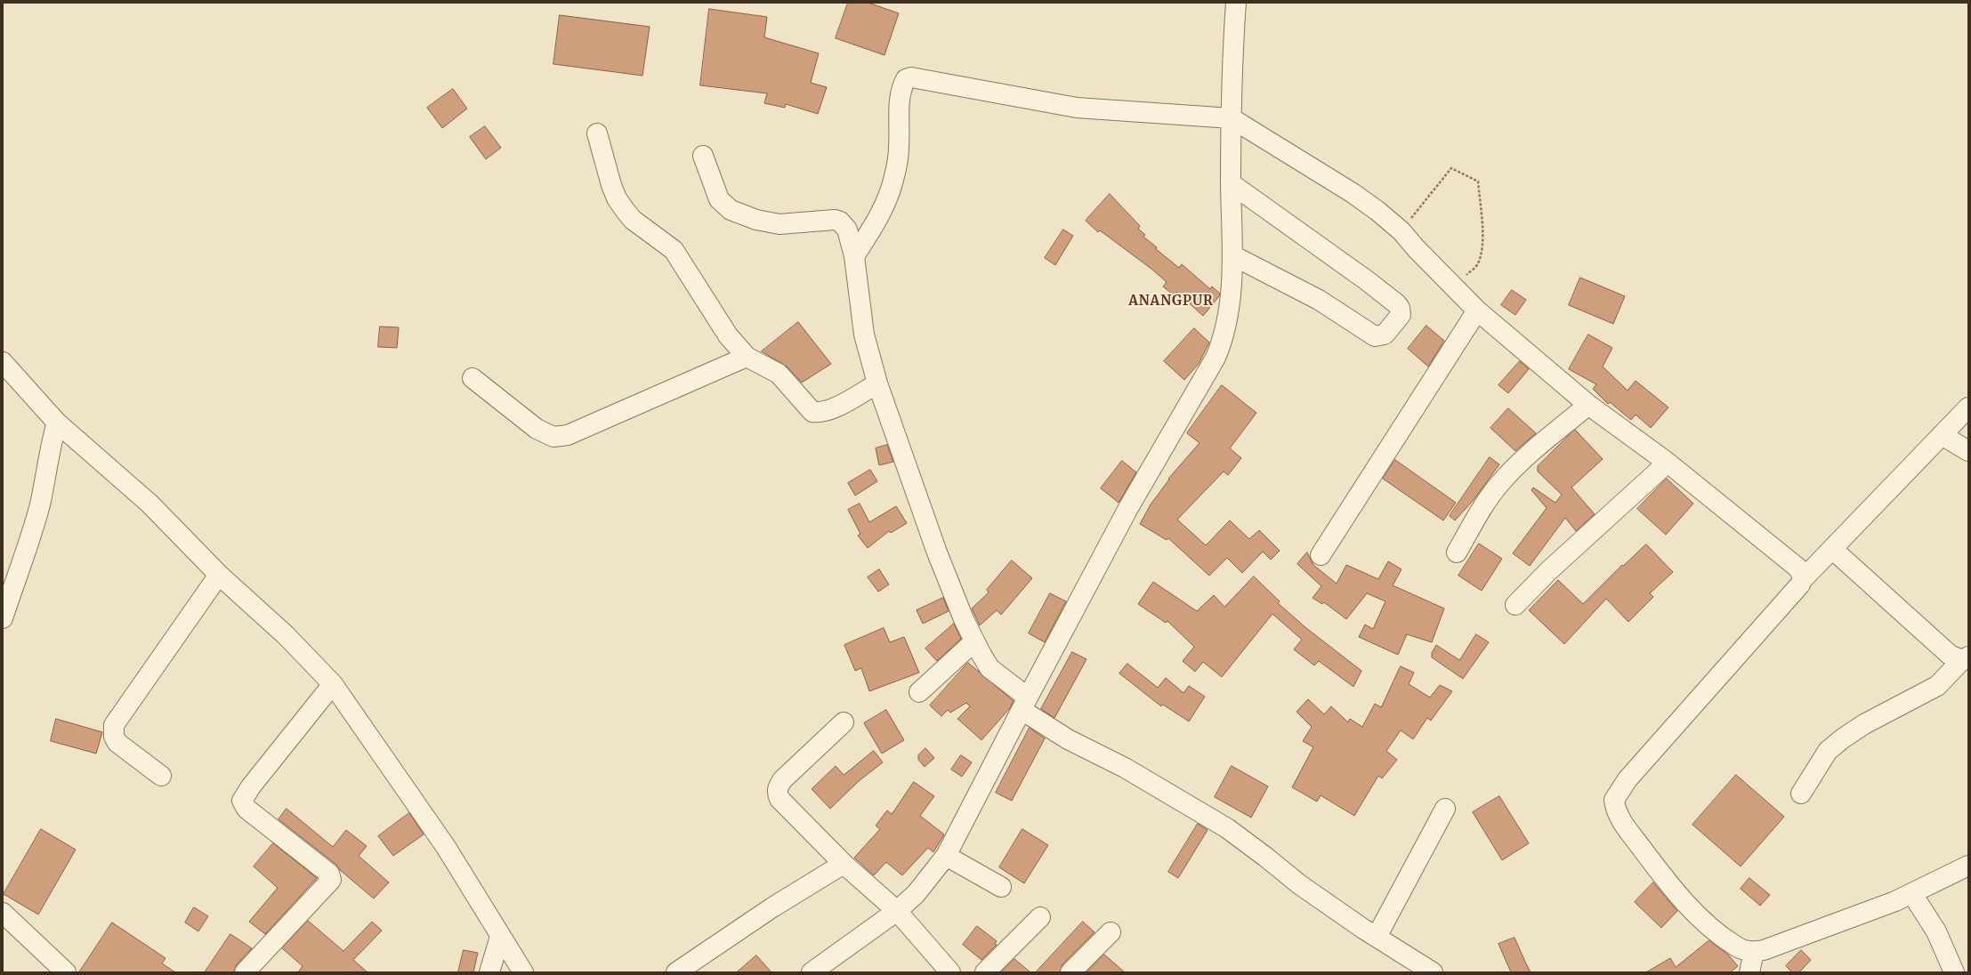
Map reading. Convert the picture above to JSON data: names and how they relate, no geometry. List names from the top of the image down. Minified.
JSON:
{"districts":["ANANGPUR"]}
